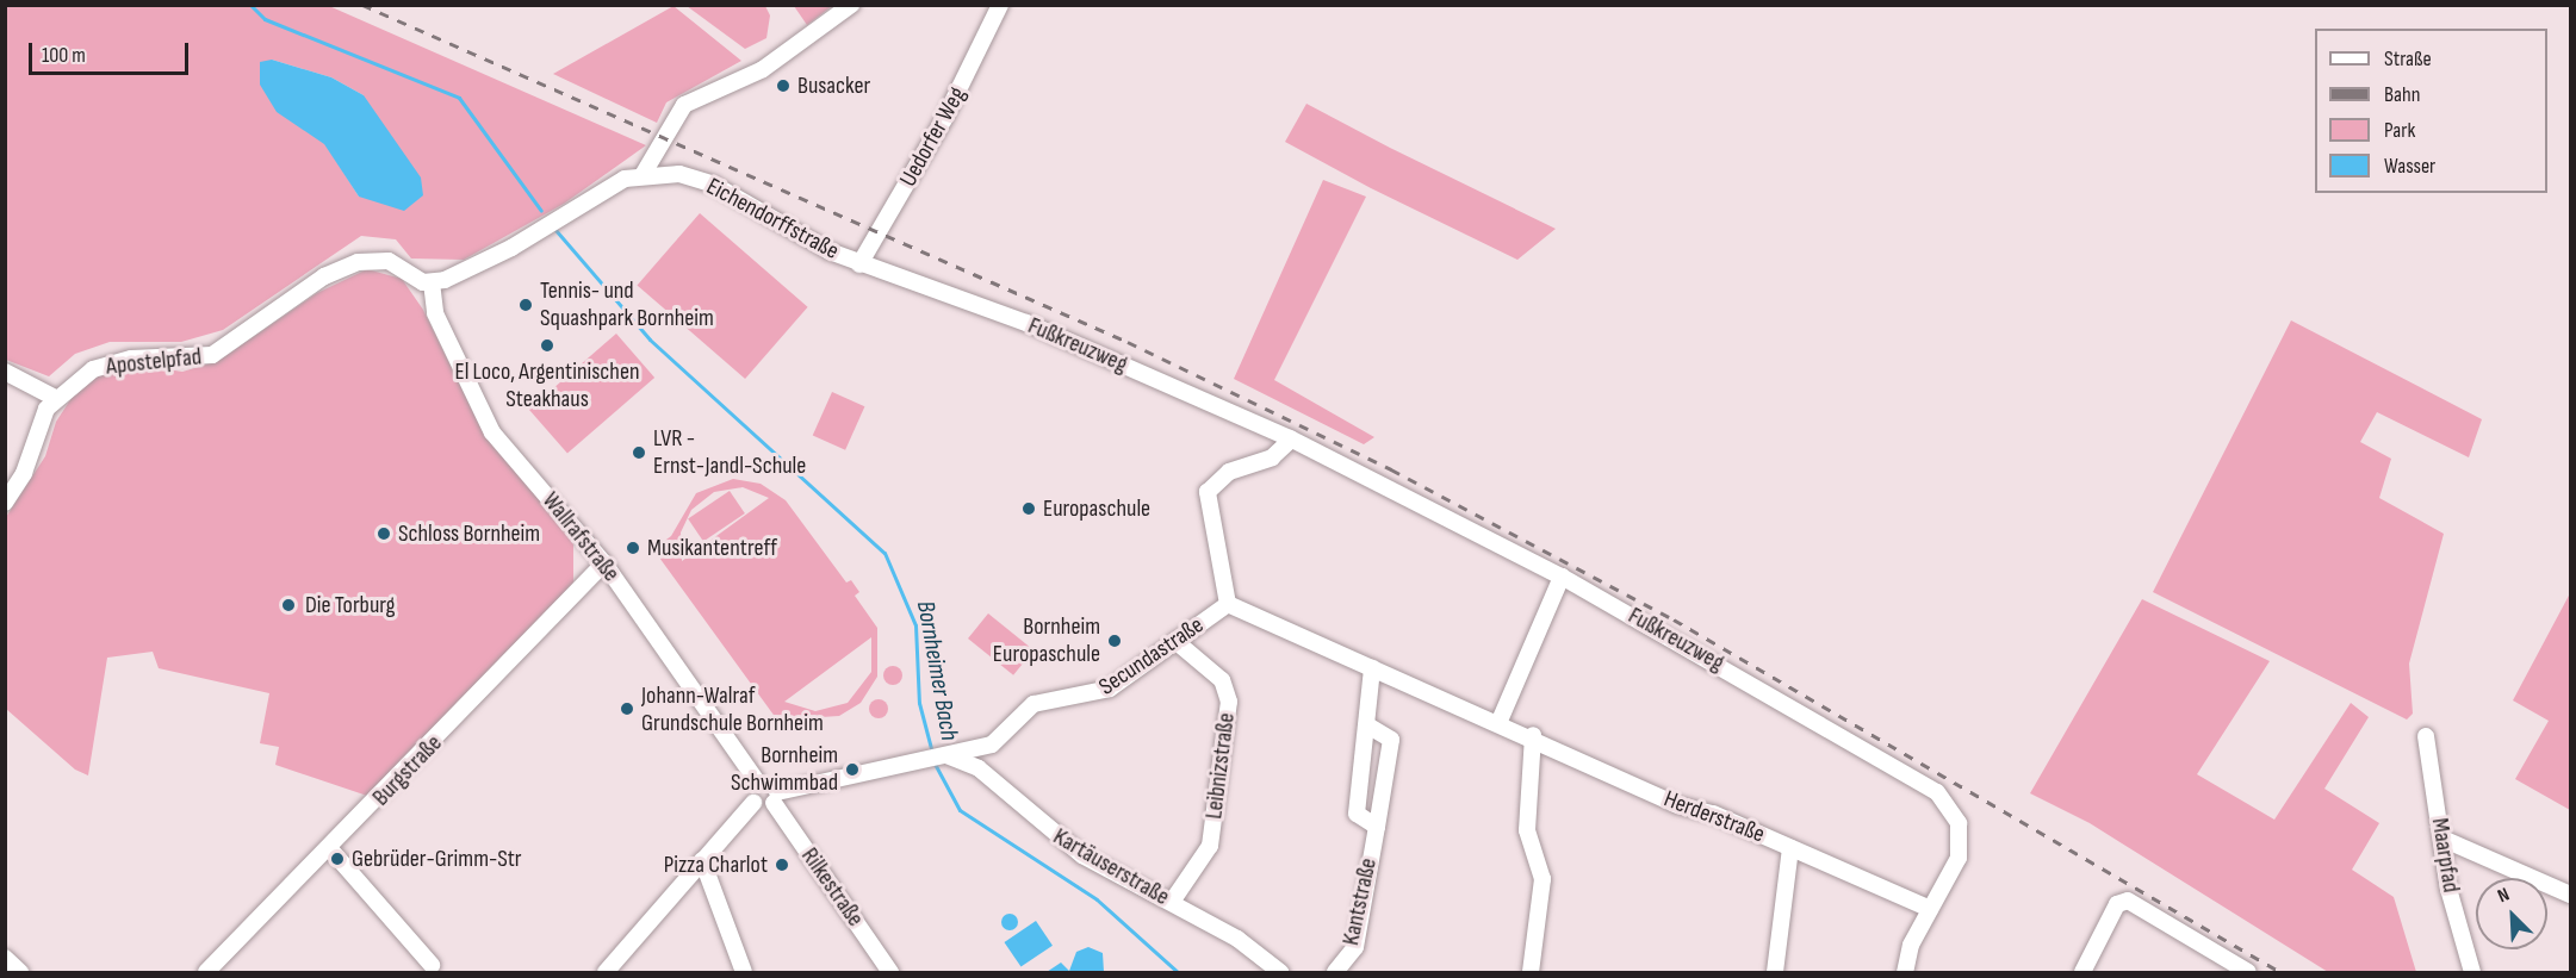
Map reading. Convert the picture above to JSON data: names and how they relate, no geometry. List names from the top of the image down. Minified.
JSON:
{"streets":{"street":["Uedorfer Weg","Eichendorffstraße","Fußkreuzweg","Apostelpfad","Wallrafstraße","Secundastraße","Leibnizstraße","Burgstraße","Herderstraße","Maarpfad","Kartäuserstraße","Rilkestraße","Kantstraße"]},"crossings":[["Uedorfer Weg","Eichendorffstraße"],["Uedorfer Weg","Fußkreuzweg"],["Eichendorffstraße","Fußkreuzweg"],["Eichendorffstraße","Apostelpfad"],["Eichendorffstraße","Wallrafstraße"],["Fußkreuzweg","Herderstraße"],["Apostelpfad","Wallrafstraße"],["Wallrafstraße","Burgstraße"],["Secundastraße","Leibnizstraße"],["Secundastraße","Herderstraße"],["Secundastraße","Kartäuserstraße"],["Leibnizstraße","Kartäuserstraße"],["Herderstraße","Kantstraße"]],"water":["Bornheimer Bach"],"places":["Busacker","Tennis- und Squashpark Bornheim","El Loco, Argentinischen Steakhaus","LVR - Ernst-Jandl-Schule","Europaschule","Schloss Bornheim","Musikantentreff","Die Torburg","Bornheim Europaschule","Johann-Walraf Grundschule Bornheim","Bornheim Schwimmbad","Gebrüder-Grimm-Str","Pizza Charlot"],"legend":["Straße","Bahn","Park","Wasser"],"scale_bar":"100 m","north":"top left"}
